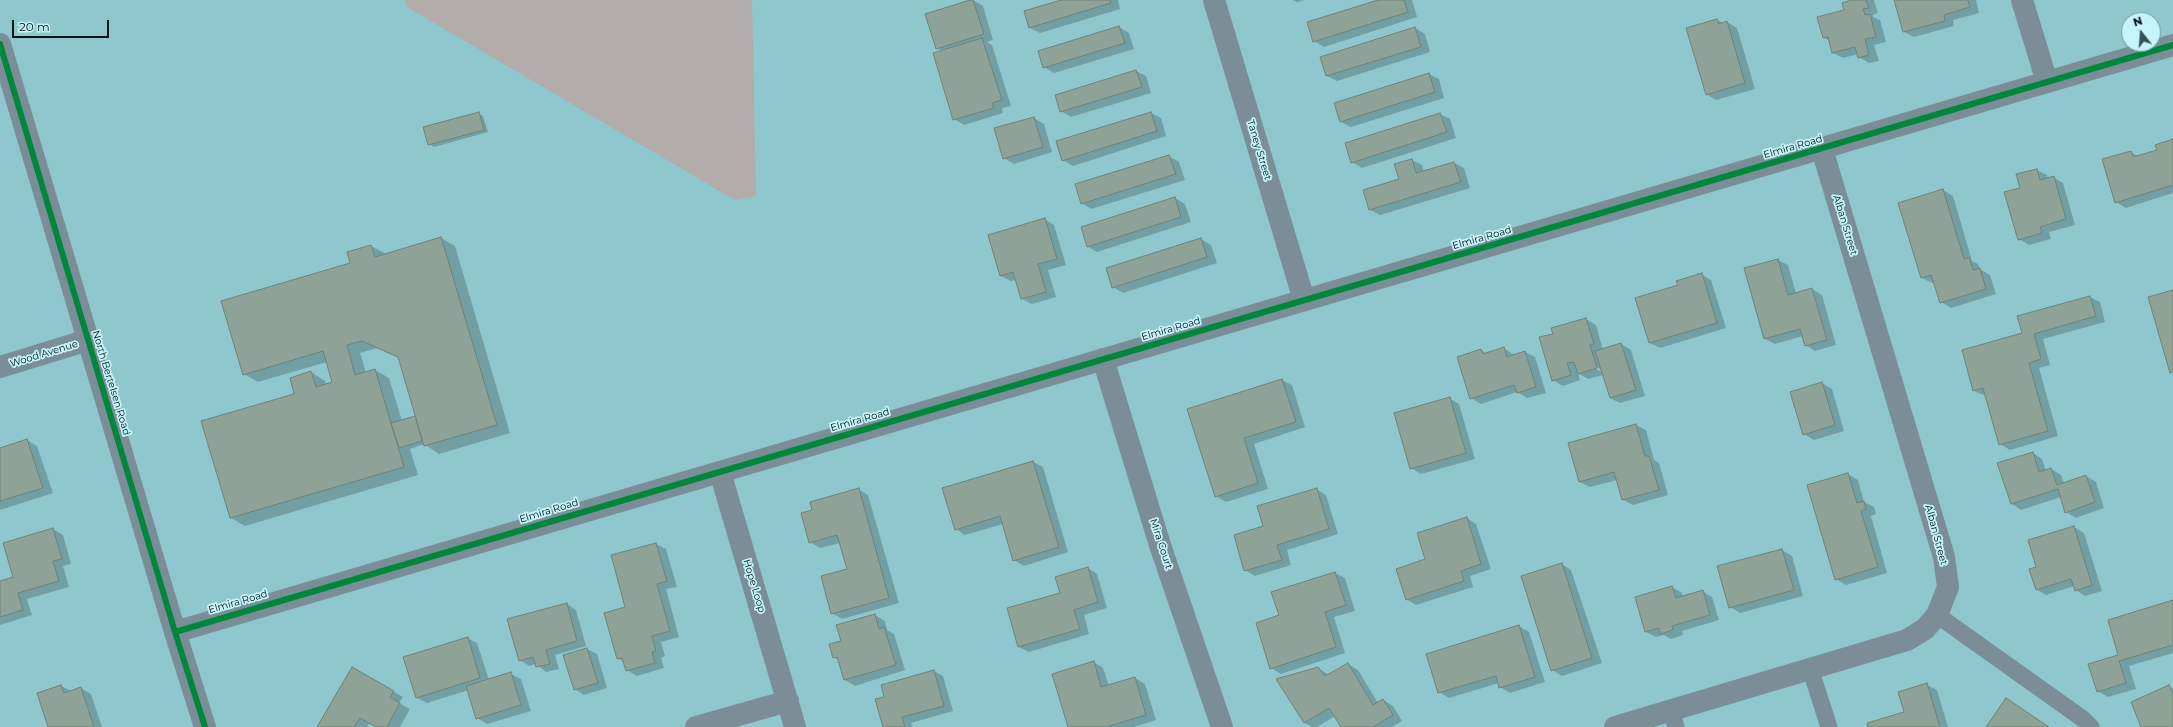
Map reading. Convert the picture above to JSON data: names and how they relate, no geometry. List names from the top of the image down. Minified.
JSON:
{"streets":{"street":["Elmira Road","Taney Street","Alban Street","Wood Avenue","North Bertelsen Road","Mira Court","Hope Loop"]},"crossings":[["Elmira Road","Taney Street"],["Elmira Road","Alban Street"],["Elmira Road","North Bertelsen Road"],["Elmira Road","Mira Court"],["Elmira Road","Hope Loop"],["Wood Avenue","North Bertelsen Road"]],"scale_bar":"20 m","north":"top"}
